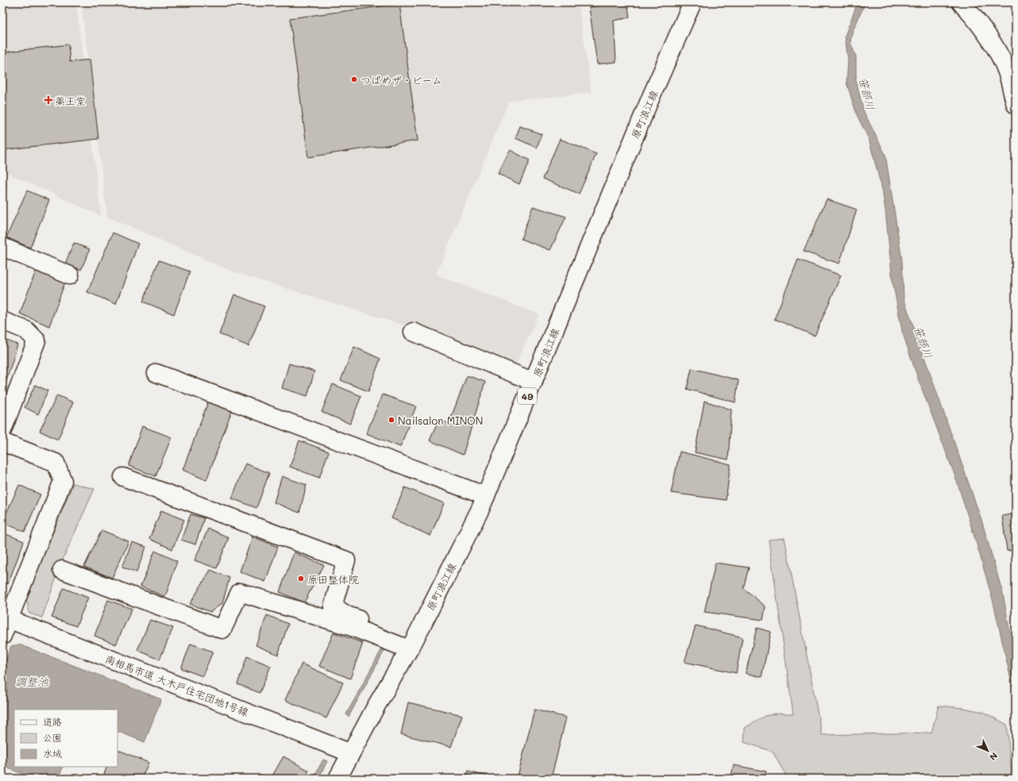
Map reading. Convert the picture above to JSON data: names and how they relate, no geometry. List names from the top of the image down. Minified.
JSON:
{"streets":{"street":["原町浪江線","49","南相馬市道 大木戸住宅団地1号線"]},"crossings":[["原町浪江線","南相馬市道 大木戸住宅団地1号線"]],"water":["笹部川","調整池"],"places":{"other":["つばめザ・ビーム","Nailsalon MINON","原田整体院"],"health":["薬王堂"]},"legend":["道路","公園","水域"],"north":"bottom right"}
